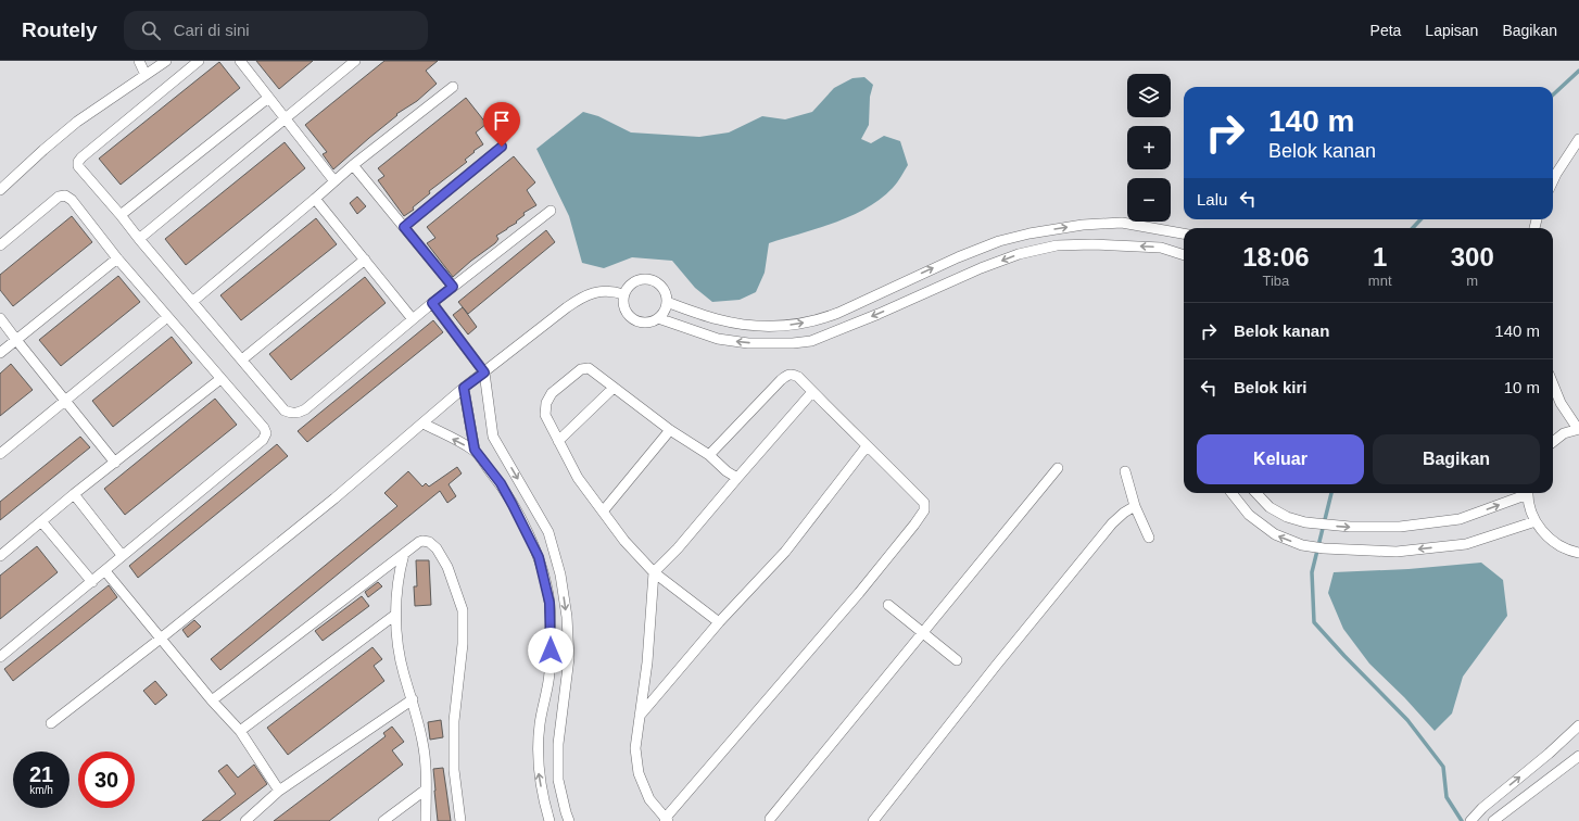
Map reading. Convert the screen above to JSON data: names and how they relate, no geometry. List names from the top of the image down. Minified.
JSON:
{"page":{"header":"Routely","search":"Cari di sini","nav":["Peta","Lapisan","Bagikan"],"map_buttons":["+","−"],"turn":["140 m","Belok kanan"],"then":"Lalu","eta":["18:06","Tiba","1","mnt","300","m"],"list":[{"name":"Belok kanan","value":"140 m"},{"name":"Belok kiri","value":"10 m"}],"buttons":["Keluar","Bagikan"],"speed":"21 km/h","limit":"30"}}
